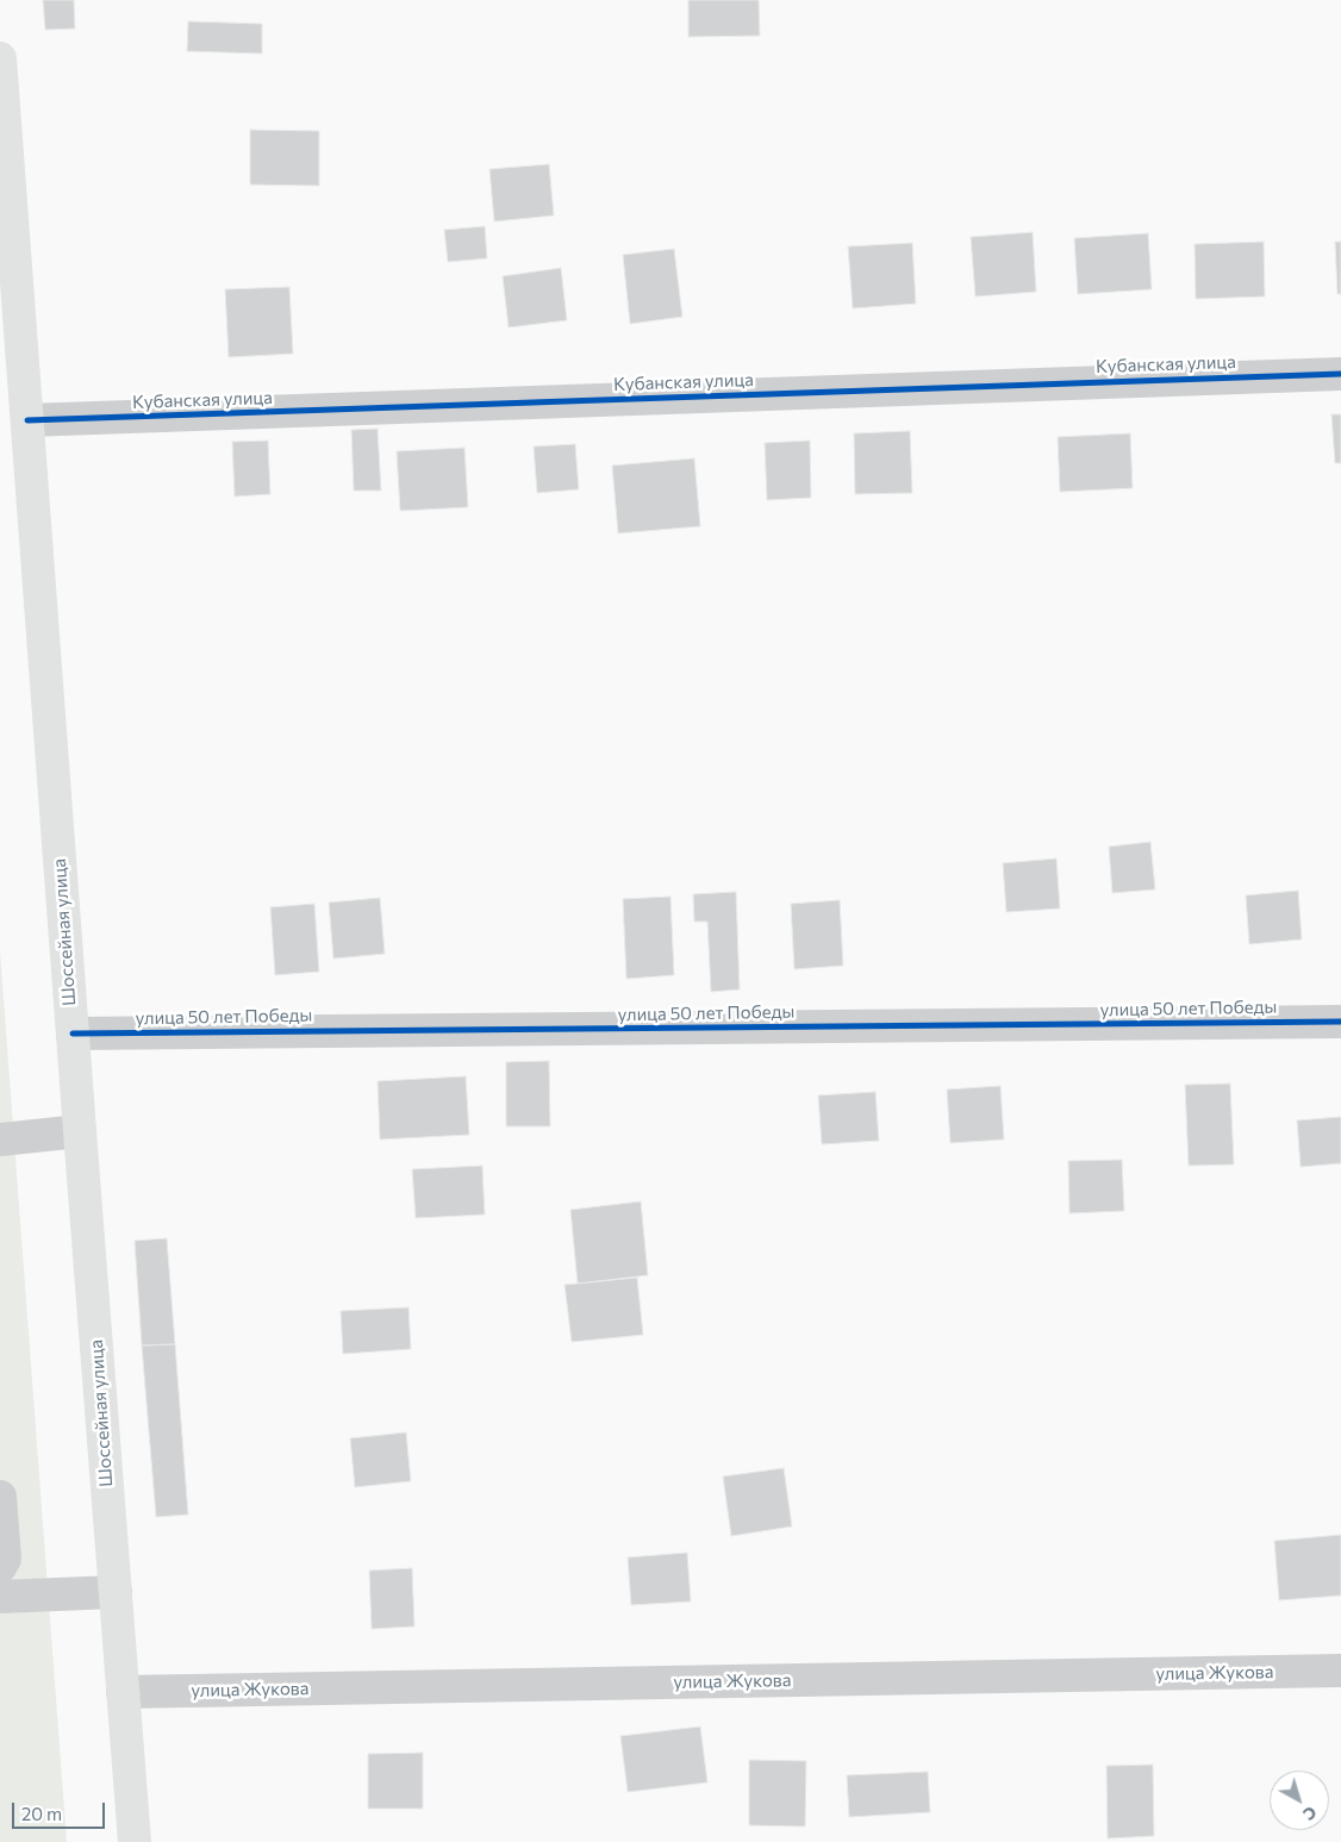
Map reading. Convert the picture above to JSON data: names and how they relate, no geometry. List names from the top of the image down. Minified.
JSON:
{"streets":{"main road":["Шоссейная улица"],"street":["Кубанская улица","улица 50 лет Победы","улица Жукова"]},"crossings":[["Кубанская улица","Шоссейная улица"],["Шоссейная улица","улица 50 лет Победы"],["Шоссейная улица","улица Жукова"]],"scale_bar":"20 m","north":"bottom right"}
